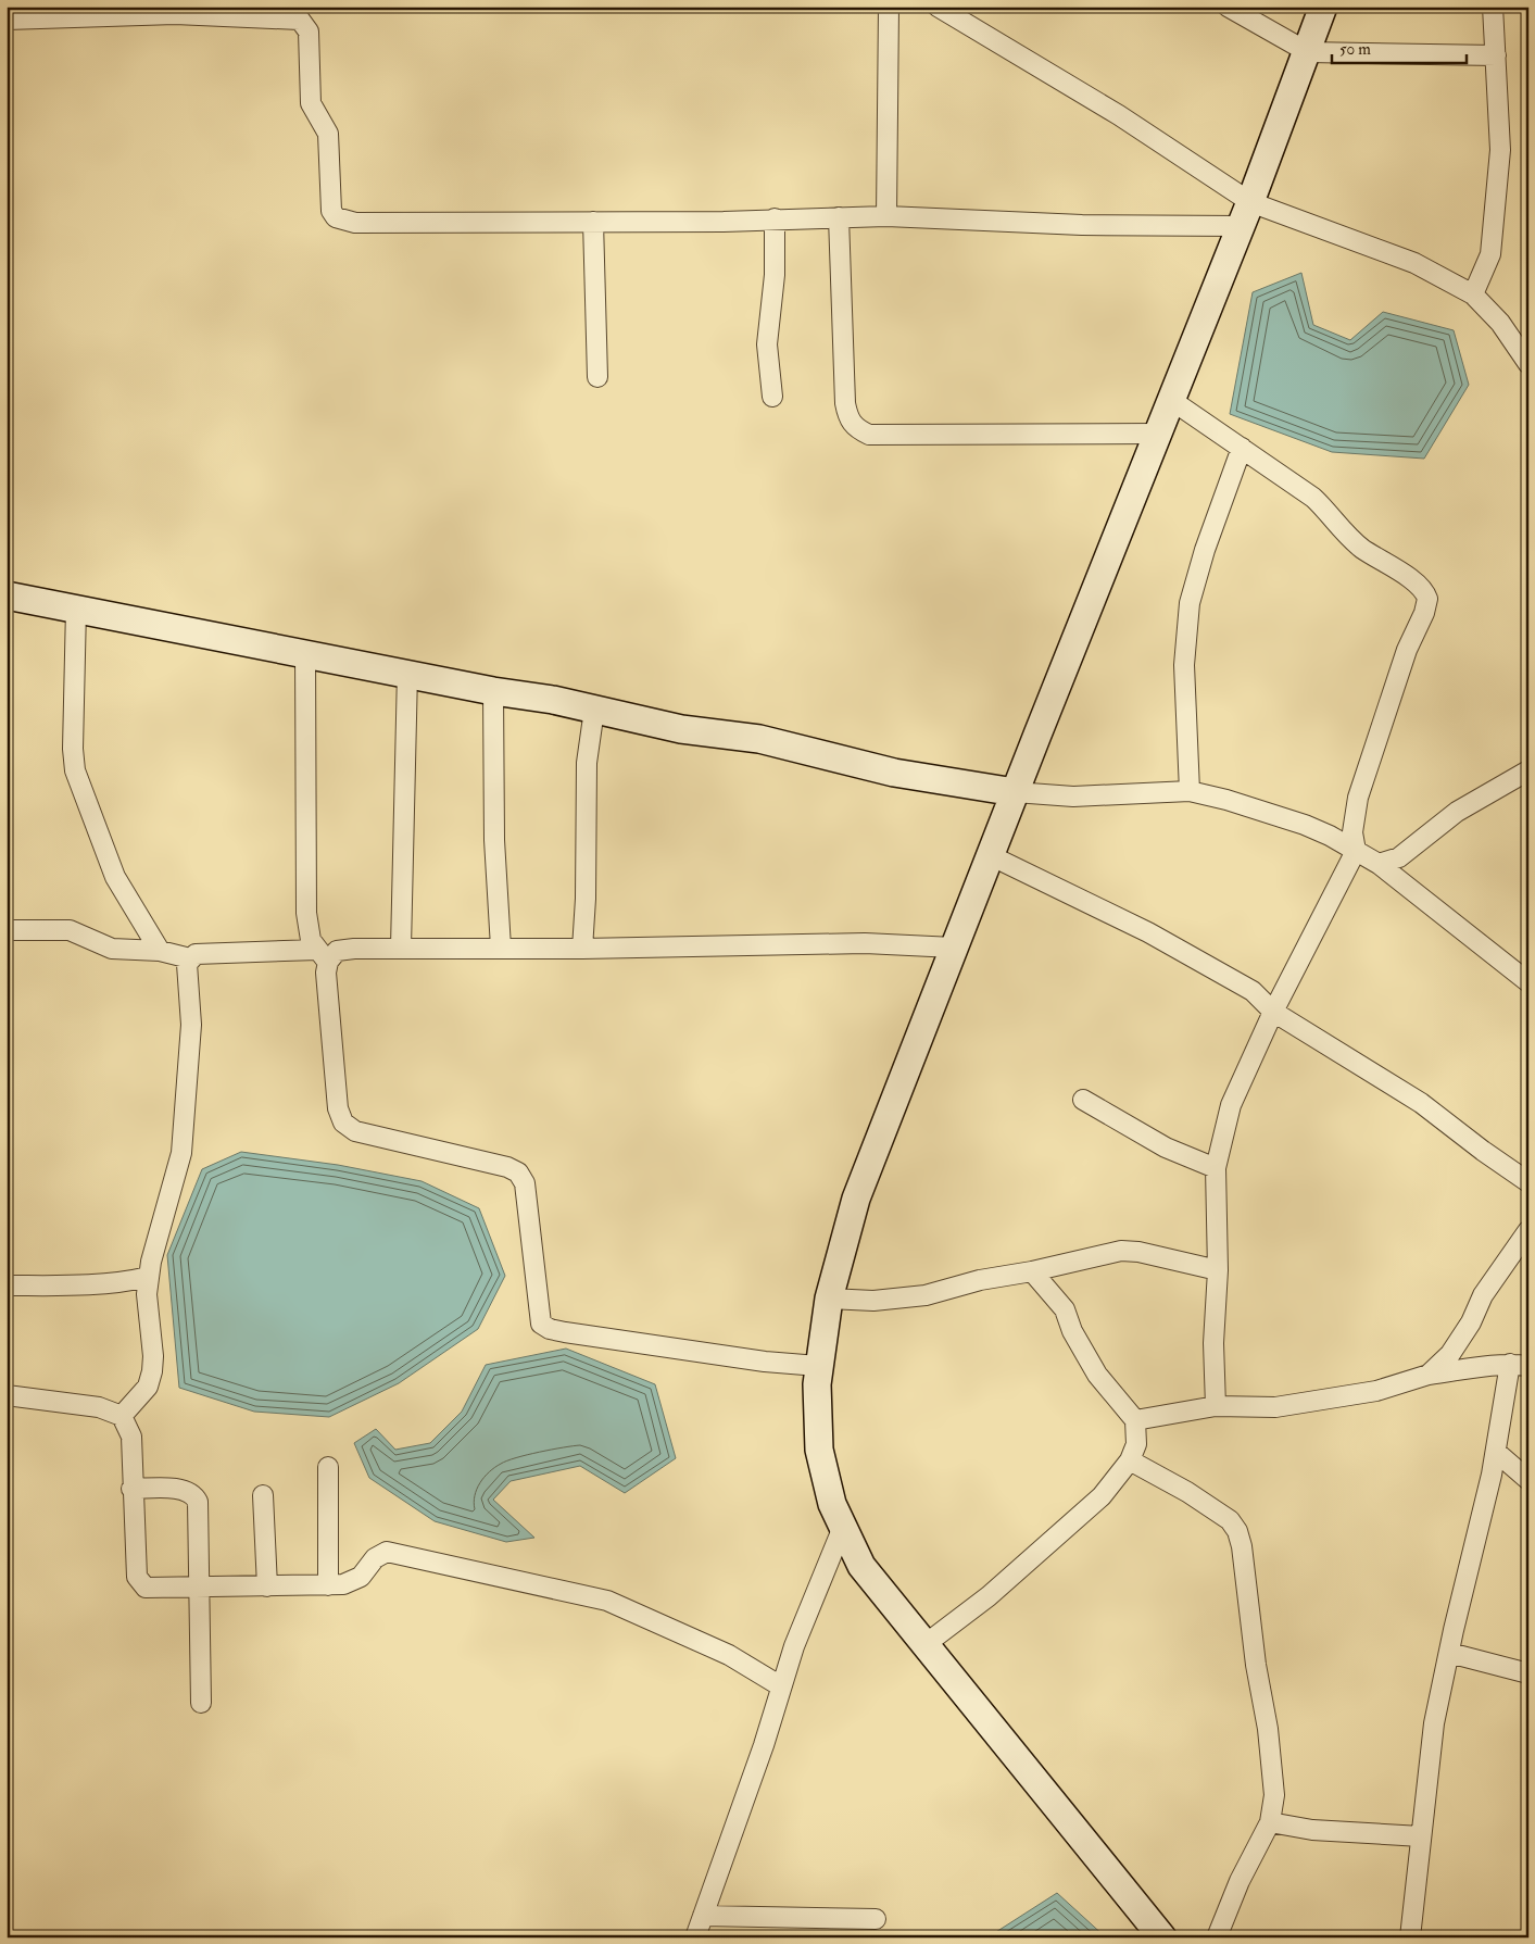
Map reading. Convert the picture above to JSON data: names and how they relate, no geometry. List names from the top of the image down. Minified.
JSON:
{"scale_bar":"50 m"}
